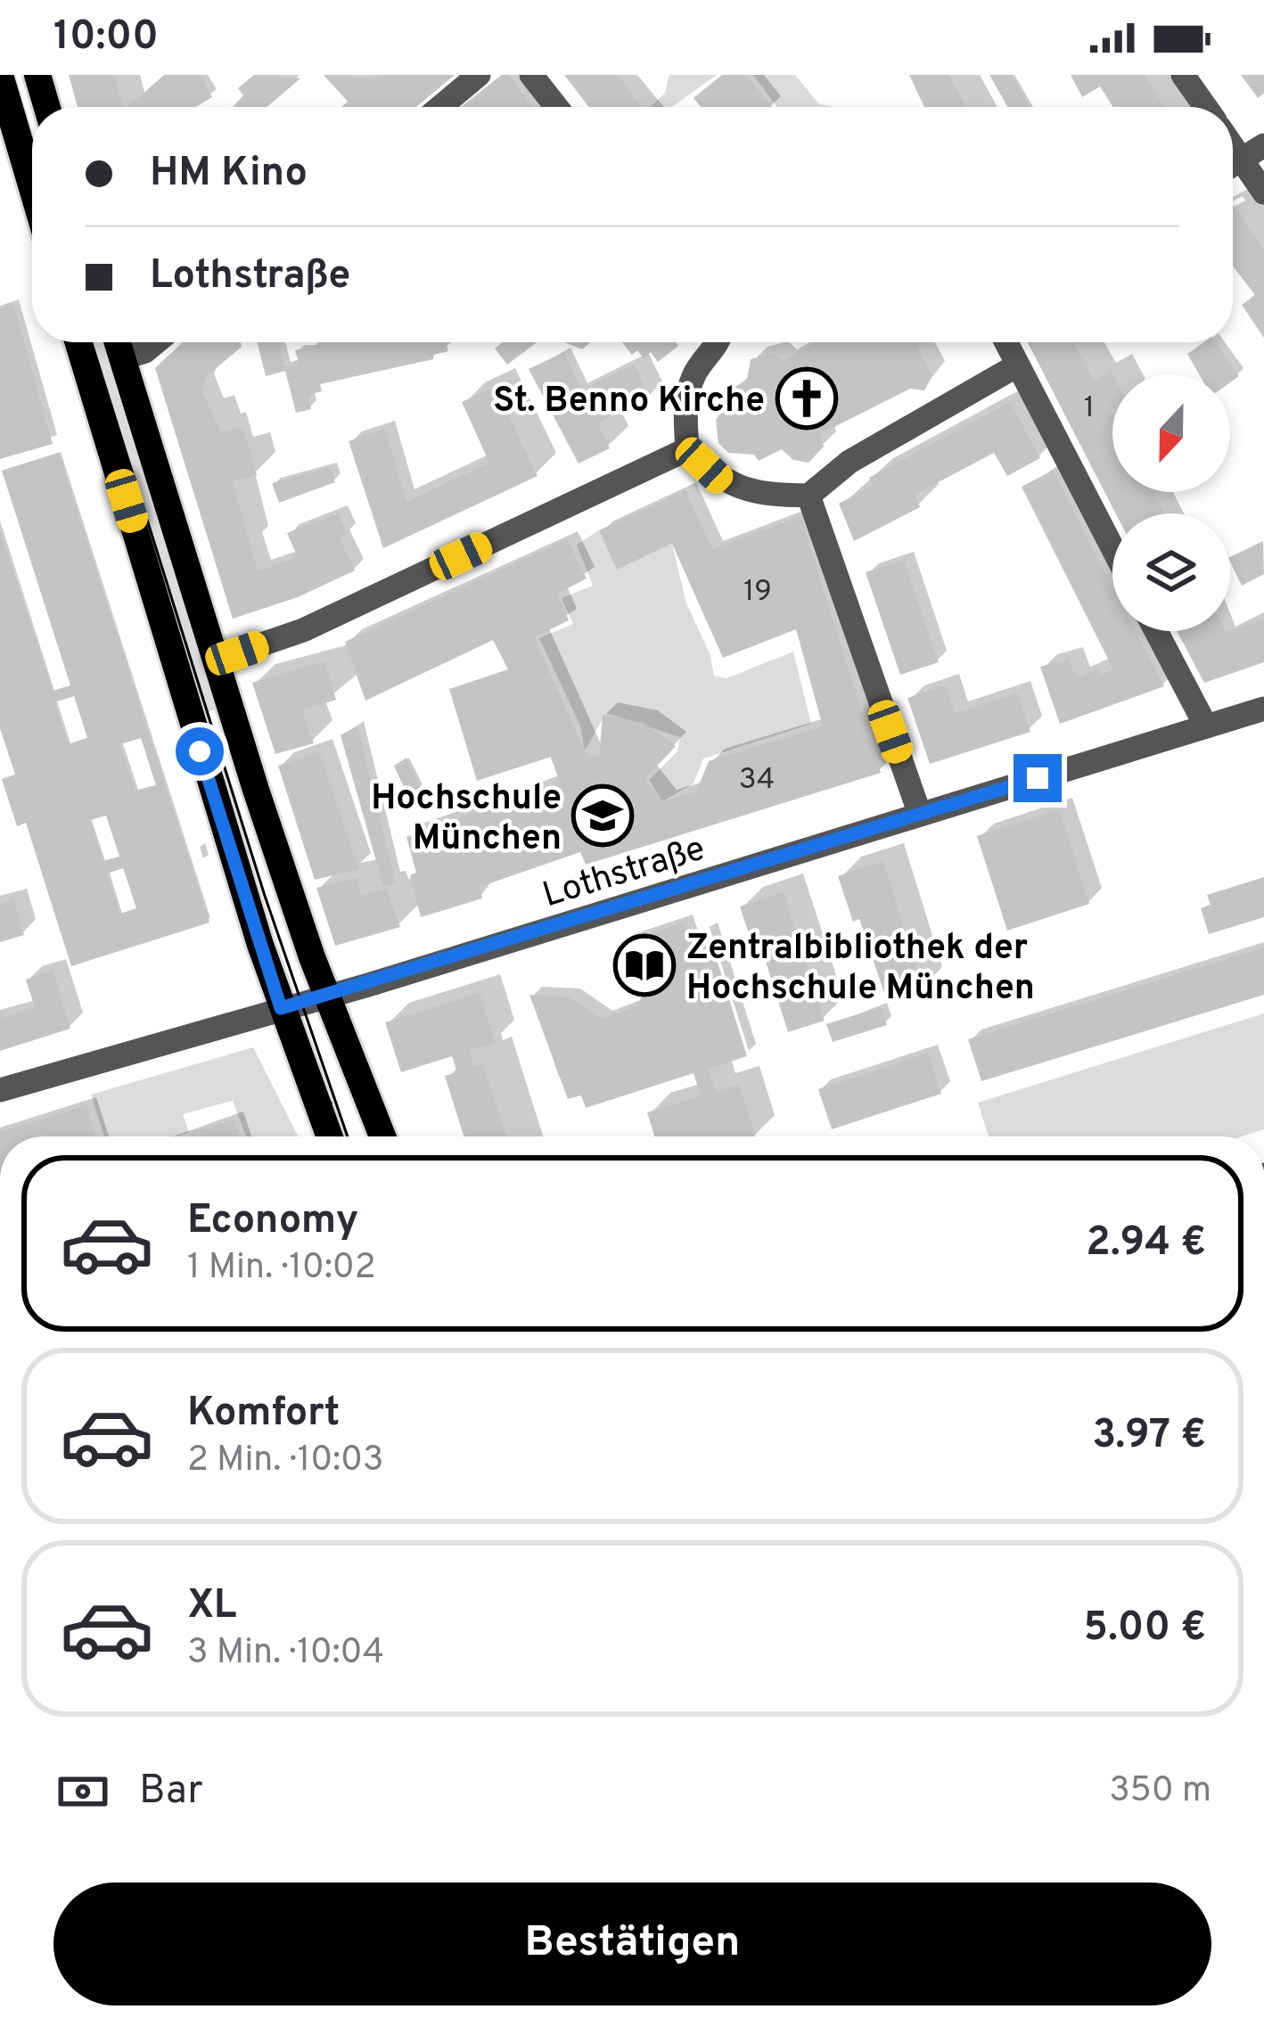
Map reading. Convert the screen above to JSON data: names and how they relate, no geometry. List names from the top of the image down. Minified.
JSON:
{"streets":{"street":["Lothstraße"]},"places":{"church":["St. Benno Kirche"],"school or university":["Hochschule München"],"library":["Zentralbibliothek der Hochschule München"]},"house_numbers":["1","19","34"],"north":"bottom","page":{"status":"10:00","banner":["HM Kino","Lothstraße"],"list":[{"name":"Economy","note":"1 Min. · 10:02","value":"2.94 €"},{"name":"Komfort","note":"2 Min. · 10:03","value":"3.97 €"},{"name":"XL","note":"3 Min. · 10:04","value":"5.00 €"}],"pay":["Bar","350 m"],"buttons":"Bestätigen"}}
